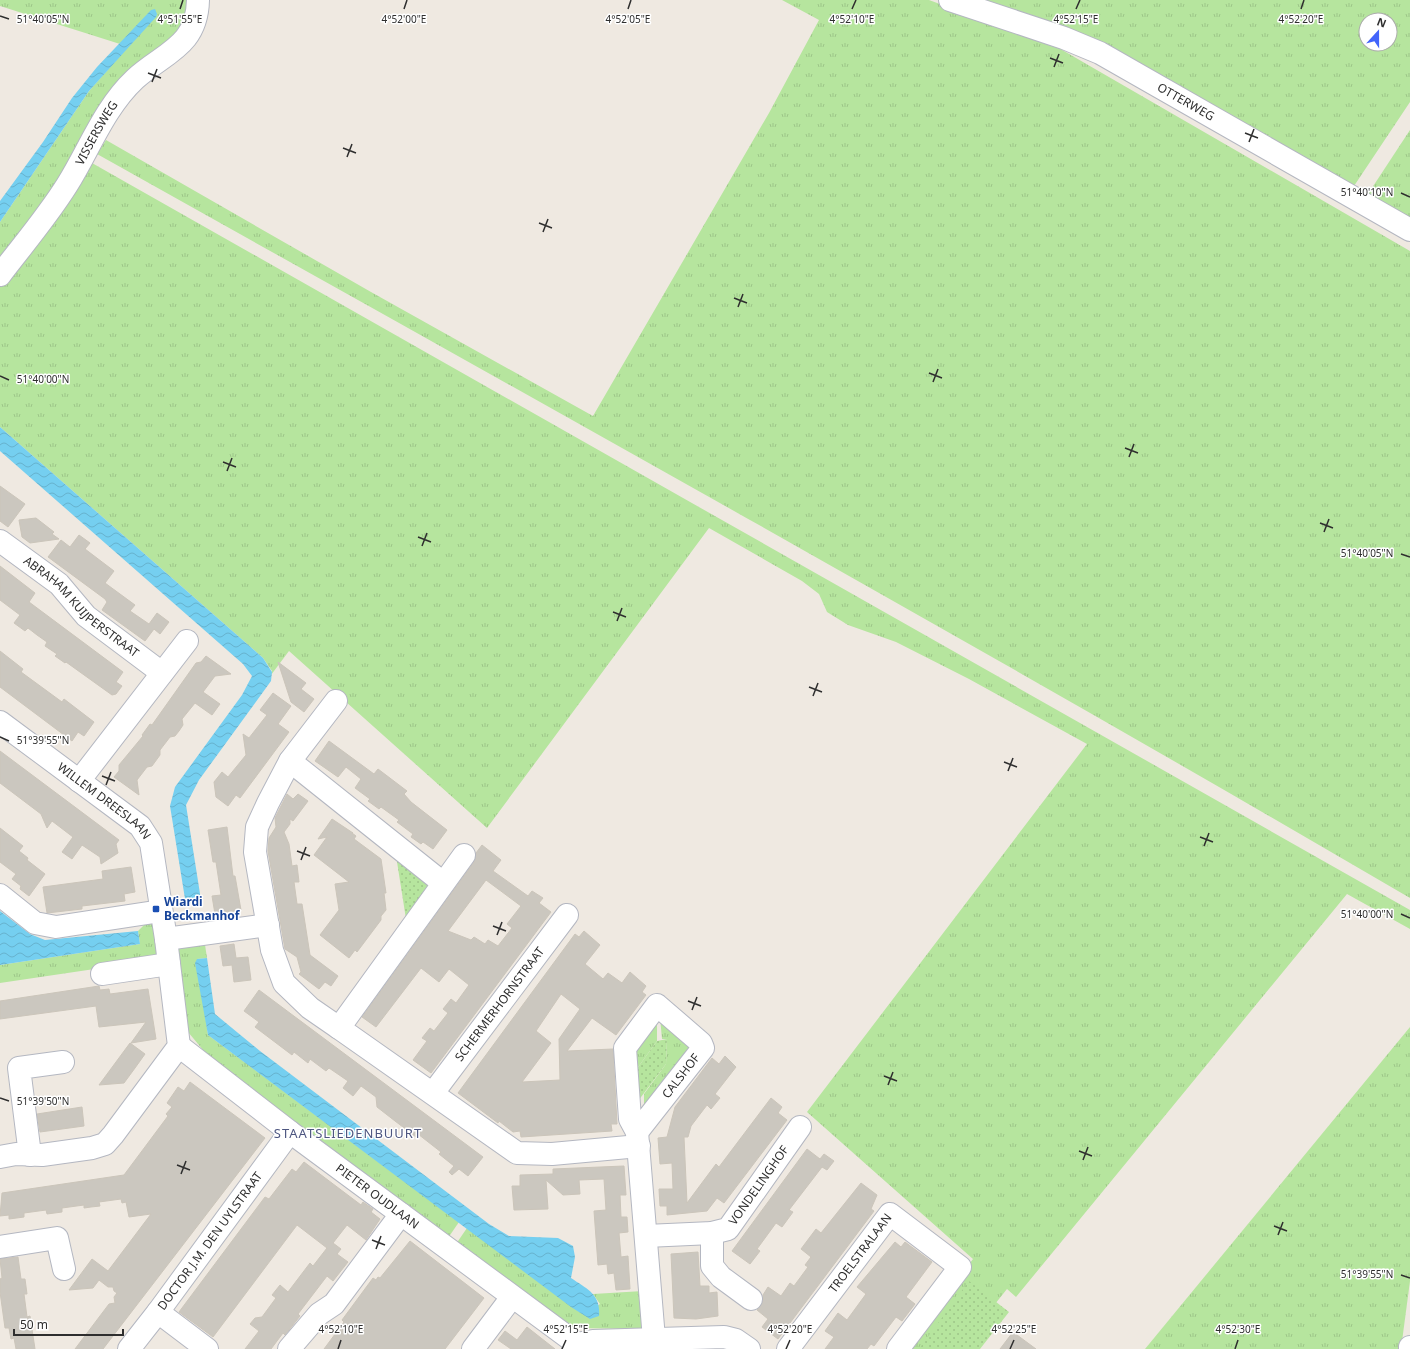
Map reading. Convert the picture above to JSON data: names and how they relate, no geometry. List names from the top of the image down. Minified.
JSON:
{"streets":{"street":["OTTERWEG","VISSERSWEG","ABRAHAM KUIJPERSTRAAT","WILLEM DREESLAAN","SCHERMERHORNSTRAAT","CALSHOF","VONDELINGHOF","PIETER OUDLAAN","DOCTOR J.M. DEN UYLSTRAAT","TROELSTRALAAN"]},"crossings":[["WILLEM DREESLAAN","PIETER OUDLAAN"],["CALSHOF","VONDELINGHOF"],["PIETER OUDLAAN","DOCTOR J.M. DEN UYLSTRAAT"]],"districts":["STAATSLIEDENBUURT"],"places":{"transit":["Wiardi Beckmanhof"]},"scale_bar":"50 m","north":"top","coordinates":["4°51'55\"E","4°52'00\"E","4°52'05\"E","4°52'10\"E","4°52'15\"E","4°52'20\"E","51°40'05\"N","51°40'10\"N","51°40'00\"N","51°39'55\"N","51°39'50\"N","4°52'25\"E","4°52'30\"E"]}
